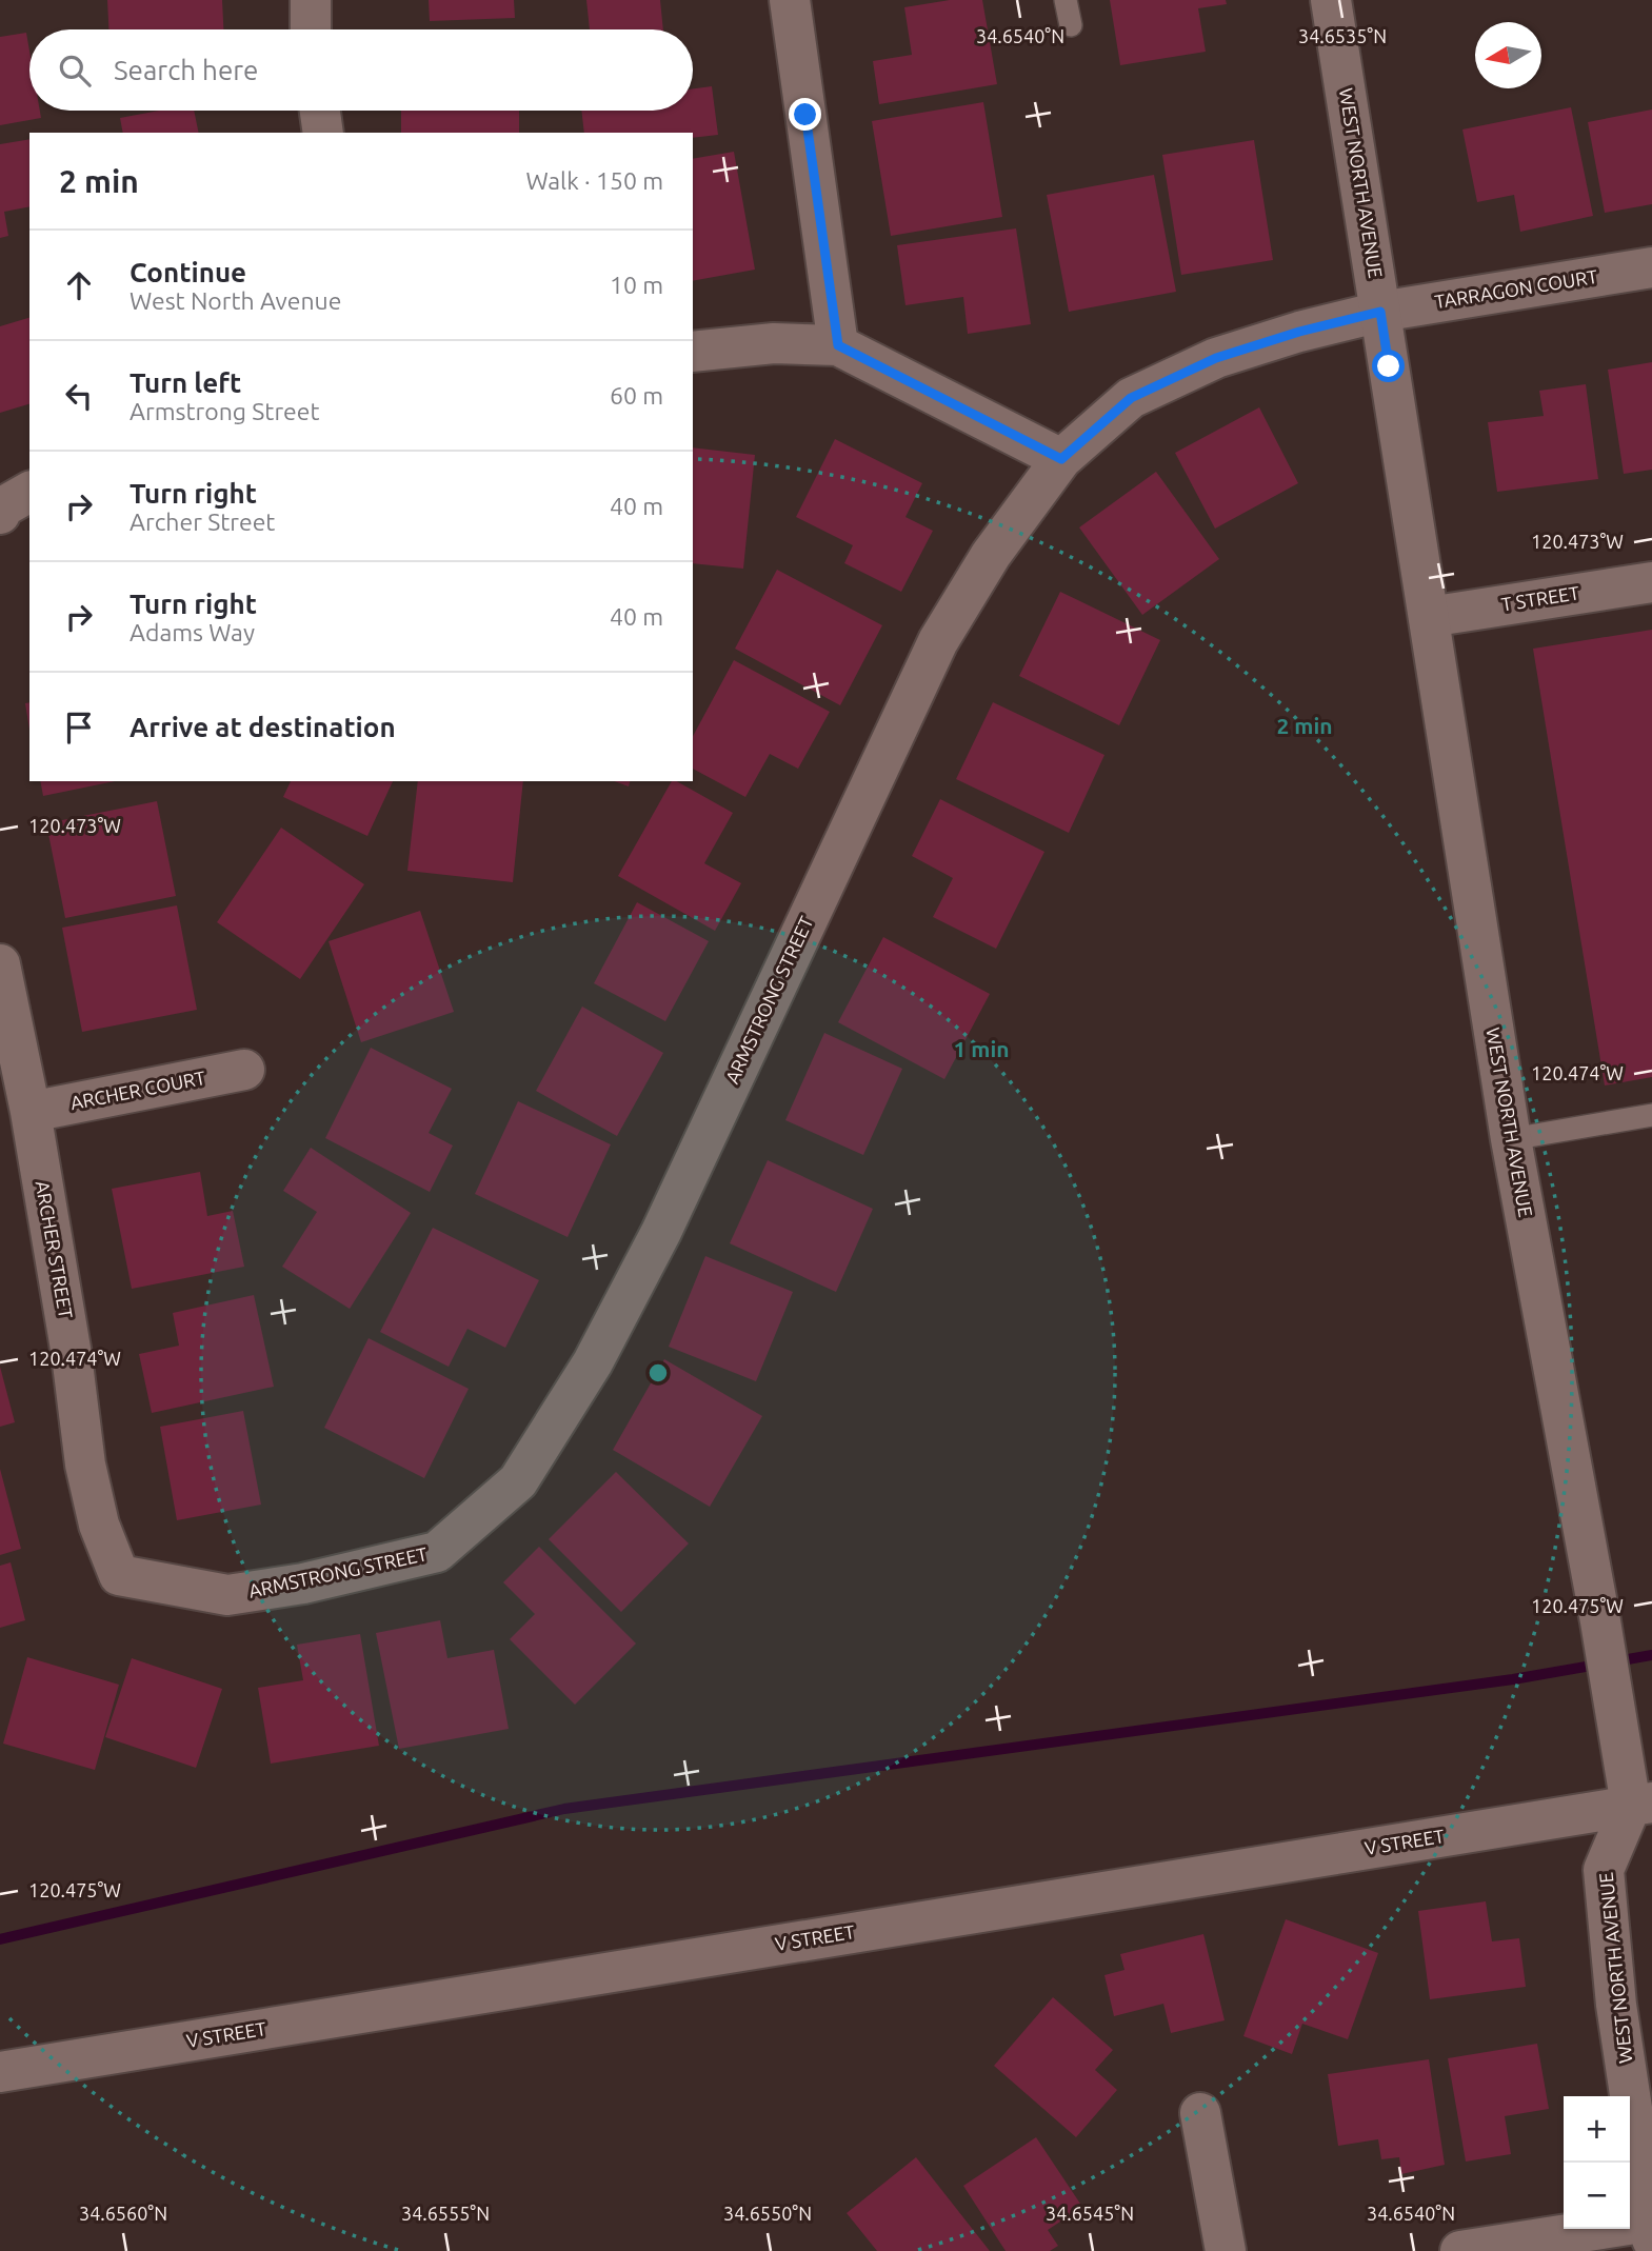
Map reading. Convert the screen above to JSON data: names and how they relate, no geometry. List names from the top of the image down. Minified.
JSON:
{"streets":{"street":["WEST NORTH AVENUE","TARRAGON COURT","T STREET","ARMSTRONG STREET","ARCHER COURT","ARCHER STREET","V STREET"]},"crossings":[["WEST NORTH AVENUE","TARRAGON COURT"],["WEST NORTH AVENUE","T STREET"],["WEST NORTH AVENUE","ARMSTRONG STREET"],["WEST NORTH AVENUE","V STREET"],["TARRAGON COURT","ARMSTRONG STREET"],["ARMSTRONG STREET","ARCHER STREET"],["ARCHER COURT","ARCHER STREET"]],"north":"left","page":{"search":"Search here","heading":["2 min","Walk · 150 m"],"list":[["Continue","West North Avenue","10 m"],["Turn left","Armstrong Street","60 m"],["Turn right","Archer Street","40 m"],["Turn right","Adams Way","40 m"],"Arrive at destination"],"map_buttons":["+","−"]},"coordinates":["34.6540°N","34.6535°N","120.473°W","120.474°W","120.475°W","34.6560°N","34.6555°N","34.6550°N","34.6545°N"],"rings":["2 min","1 min"]}
